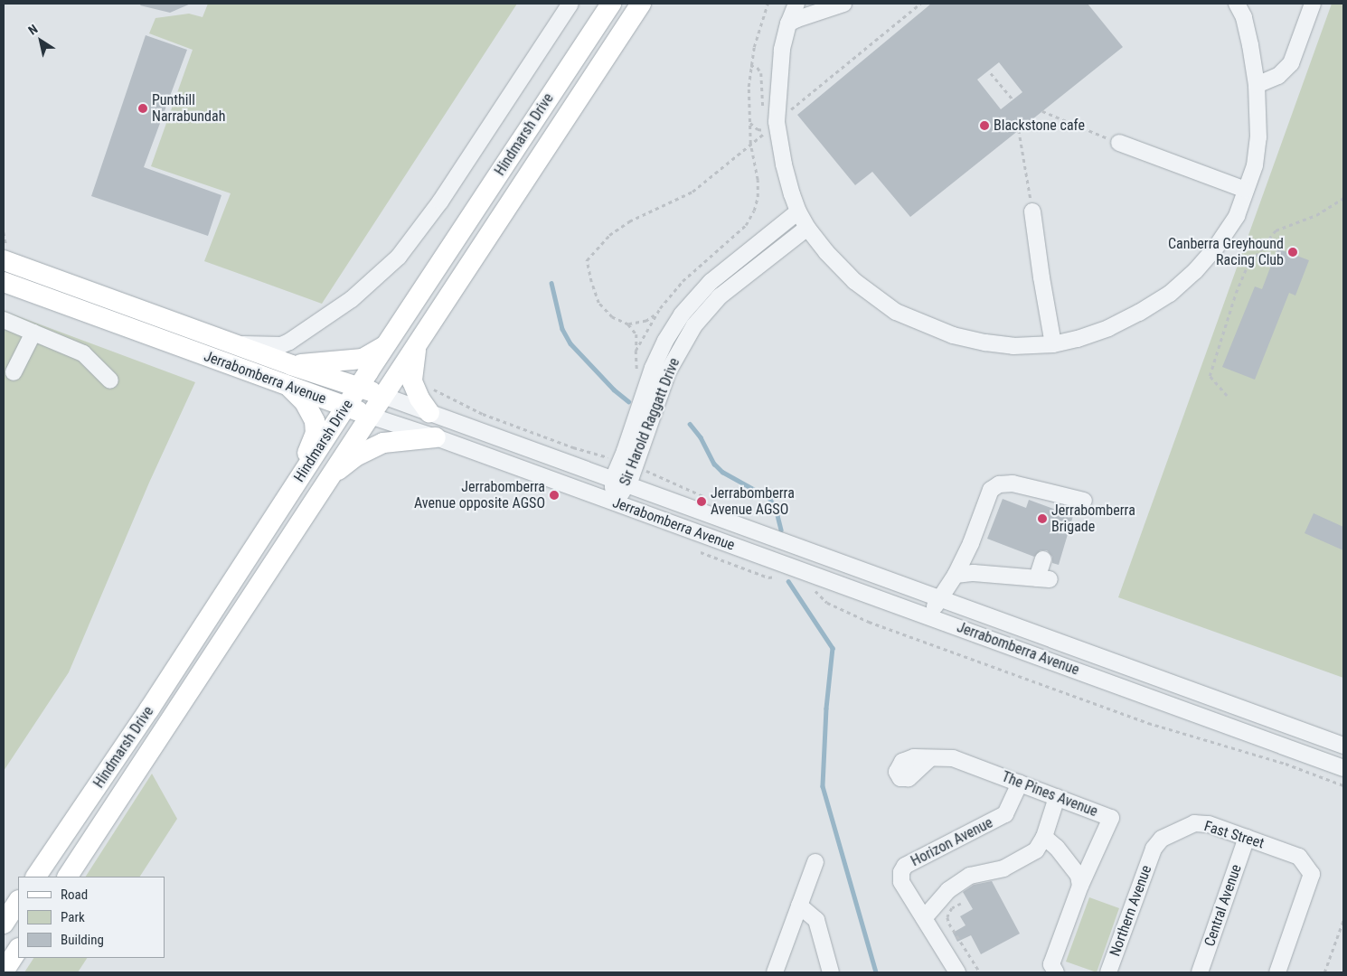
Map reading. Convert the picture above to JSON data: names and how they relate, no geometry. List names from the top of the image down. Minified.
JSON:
{"streets":{"main road":["Hindmarsh Drive","Jerrabomberra Avenue"],"street":["Sir Harold Raggatt Drive","The Pines Avenue","Fast Street","Horizon Avenue","Central Avenue","Northern Avenue"]},"crossings":[["Hindmarsh Drive","Jerrabomberra Avenue"],["Jerrabomberra Avenue","Sir Harold Raggatt Drive"],["The Pines Avenue","Horizon Avenue"],["Fast Street","Central Avenue"],["Fast Street","Northern Avenue"]],"places":["Punthill Narrabundah","Blackstone cafe","Canberra Greyhound Racing Club","Jerrabomberra Avenue opposite AGSO","Jerrabomberra Avenue AGSO","Jerrabomberra Brigade"],"legend":["Road","Park","Building"],"north":"top left"}
